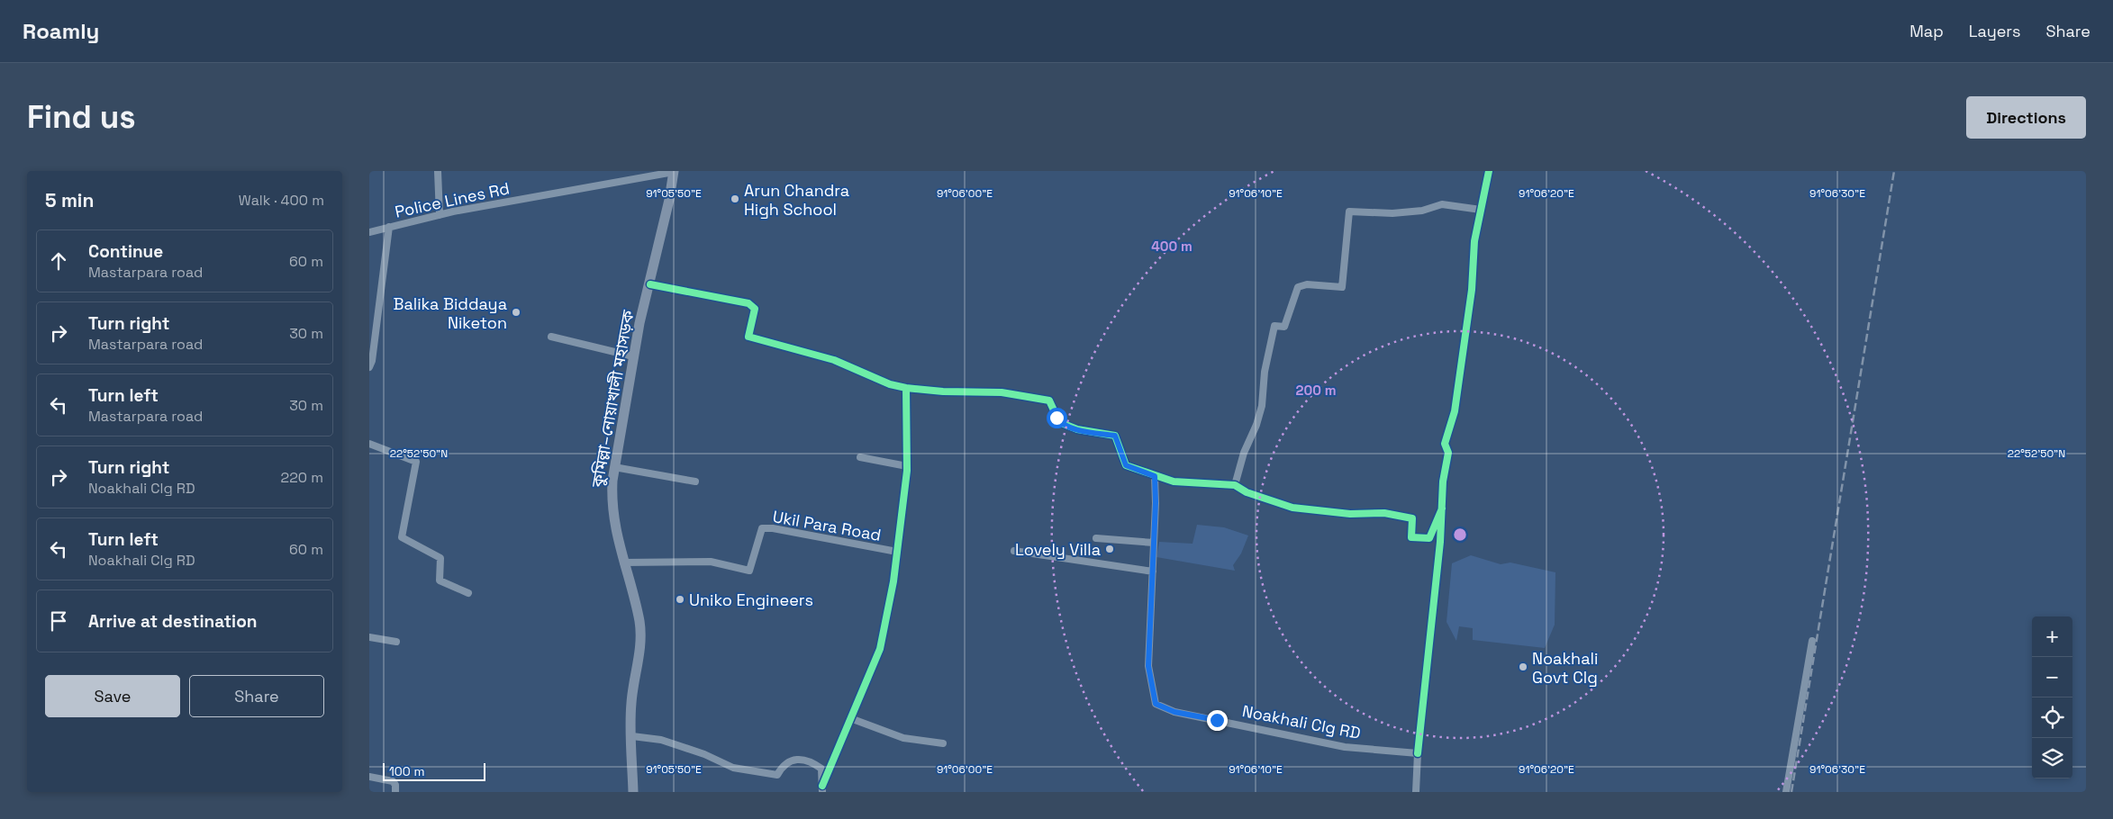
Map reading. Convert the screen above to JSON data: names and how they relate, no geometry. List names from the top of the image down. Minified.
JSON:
{"streets":{"highway":["কুমিল্লা–নোয়াখালী মহাসড়ক"],"street":["Police Lines Rd","Ukil Para Road","Noakhali Clg RD"]},"crossings":[["Police Lines Rd","কুমিল্লা–নোয়াখালী মহাসড়ক"],["কুমিল্লা–নোয়াখালী মহাসড়ক","Ukil Para Road"]],"places":["Arun Chandra High School","Balika Biddaya Niketon","Lovely Villa","Uniko Engineers","Noakhali Govt Clg"],"scale_bar":"100 m","page":{"header":"Roamly","nav":["Map","Layers","Share"],"buttons":["Directions",["Save","Share"]],"title":"Find us","heading":["5 min","Walk · 400 m"],"list":[["Continue","Mastarpara road","60 m"],["Turn right","Mastarpara road","30 m"],["Turn left","Mastarpara road","30 m"],["Turn right","Noakhali Clg RD","220 m"],["Turn left","Noakhali Clg RD","60 m"],"Arrive at destination"],"map_buttons":["+","−"],"scale":"100 m"},"coordinates":["91°05'50\"E","91°06'00\"E","91°06'10\"E","91°06'20\"E","91°06'30\"E","22°52'50\"N"],"rings":["400 m","200 m"]}
